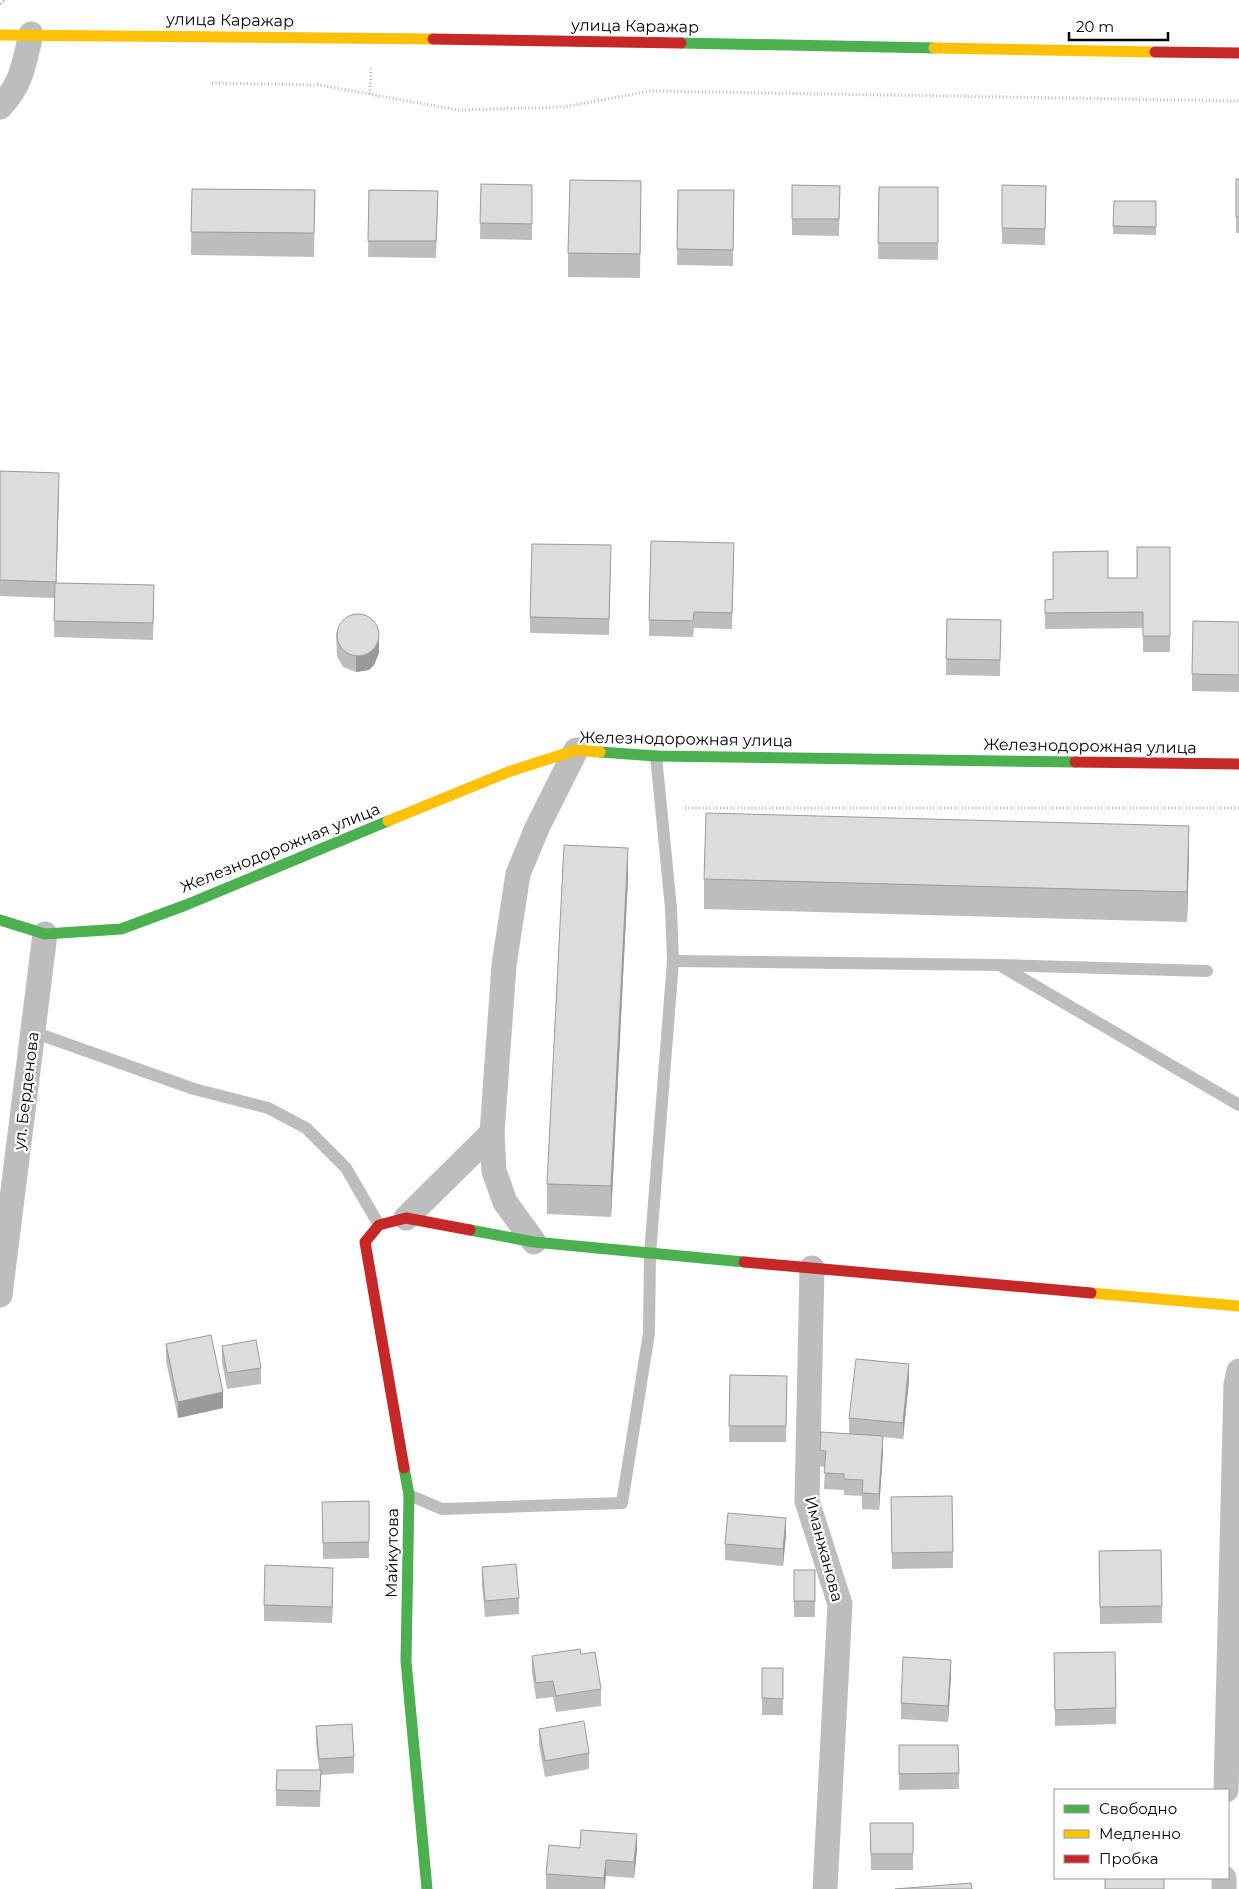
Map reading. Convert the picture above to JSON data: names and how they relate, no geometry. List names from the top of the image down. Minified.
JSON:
{"streets":{"street":["улица Каражар","Железнодорожная улица","ул. Берденова","Иманжанова","Майкутова"]},"crossings":[["Железнодорожная улица","ул. Берденова"]],"legend":["Свободно","Медленно","Пробка"],"scale_bar":"20 m"}
